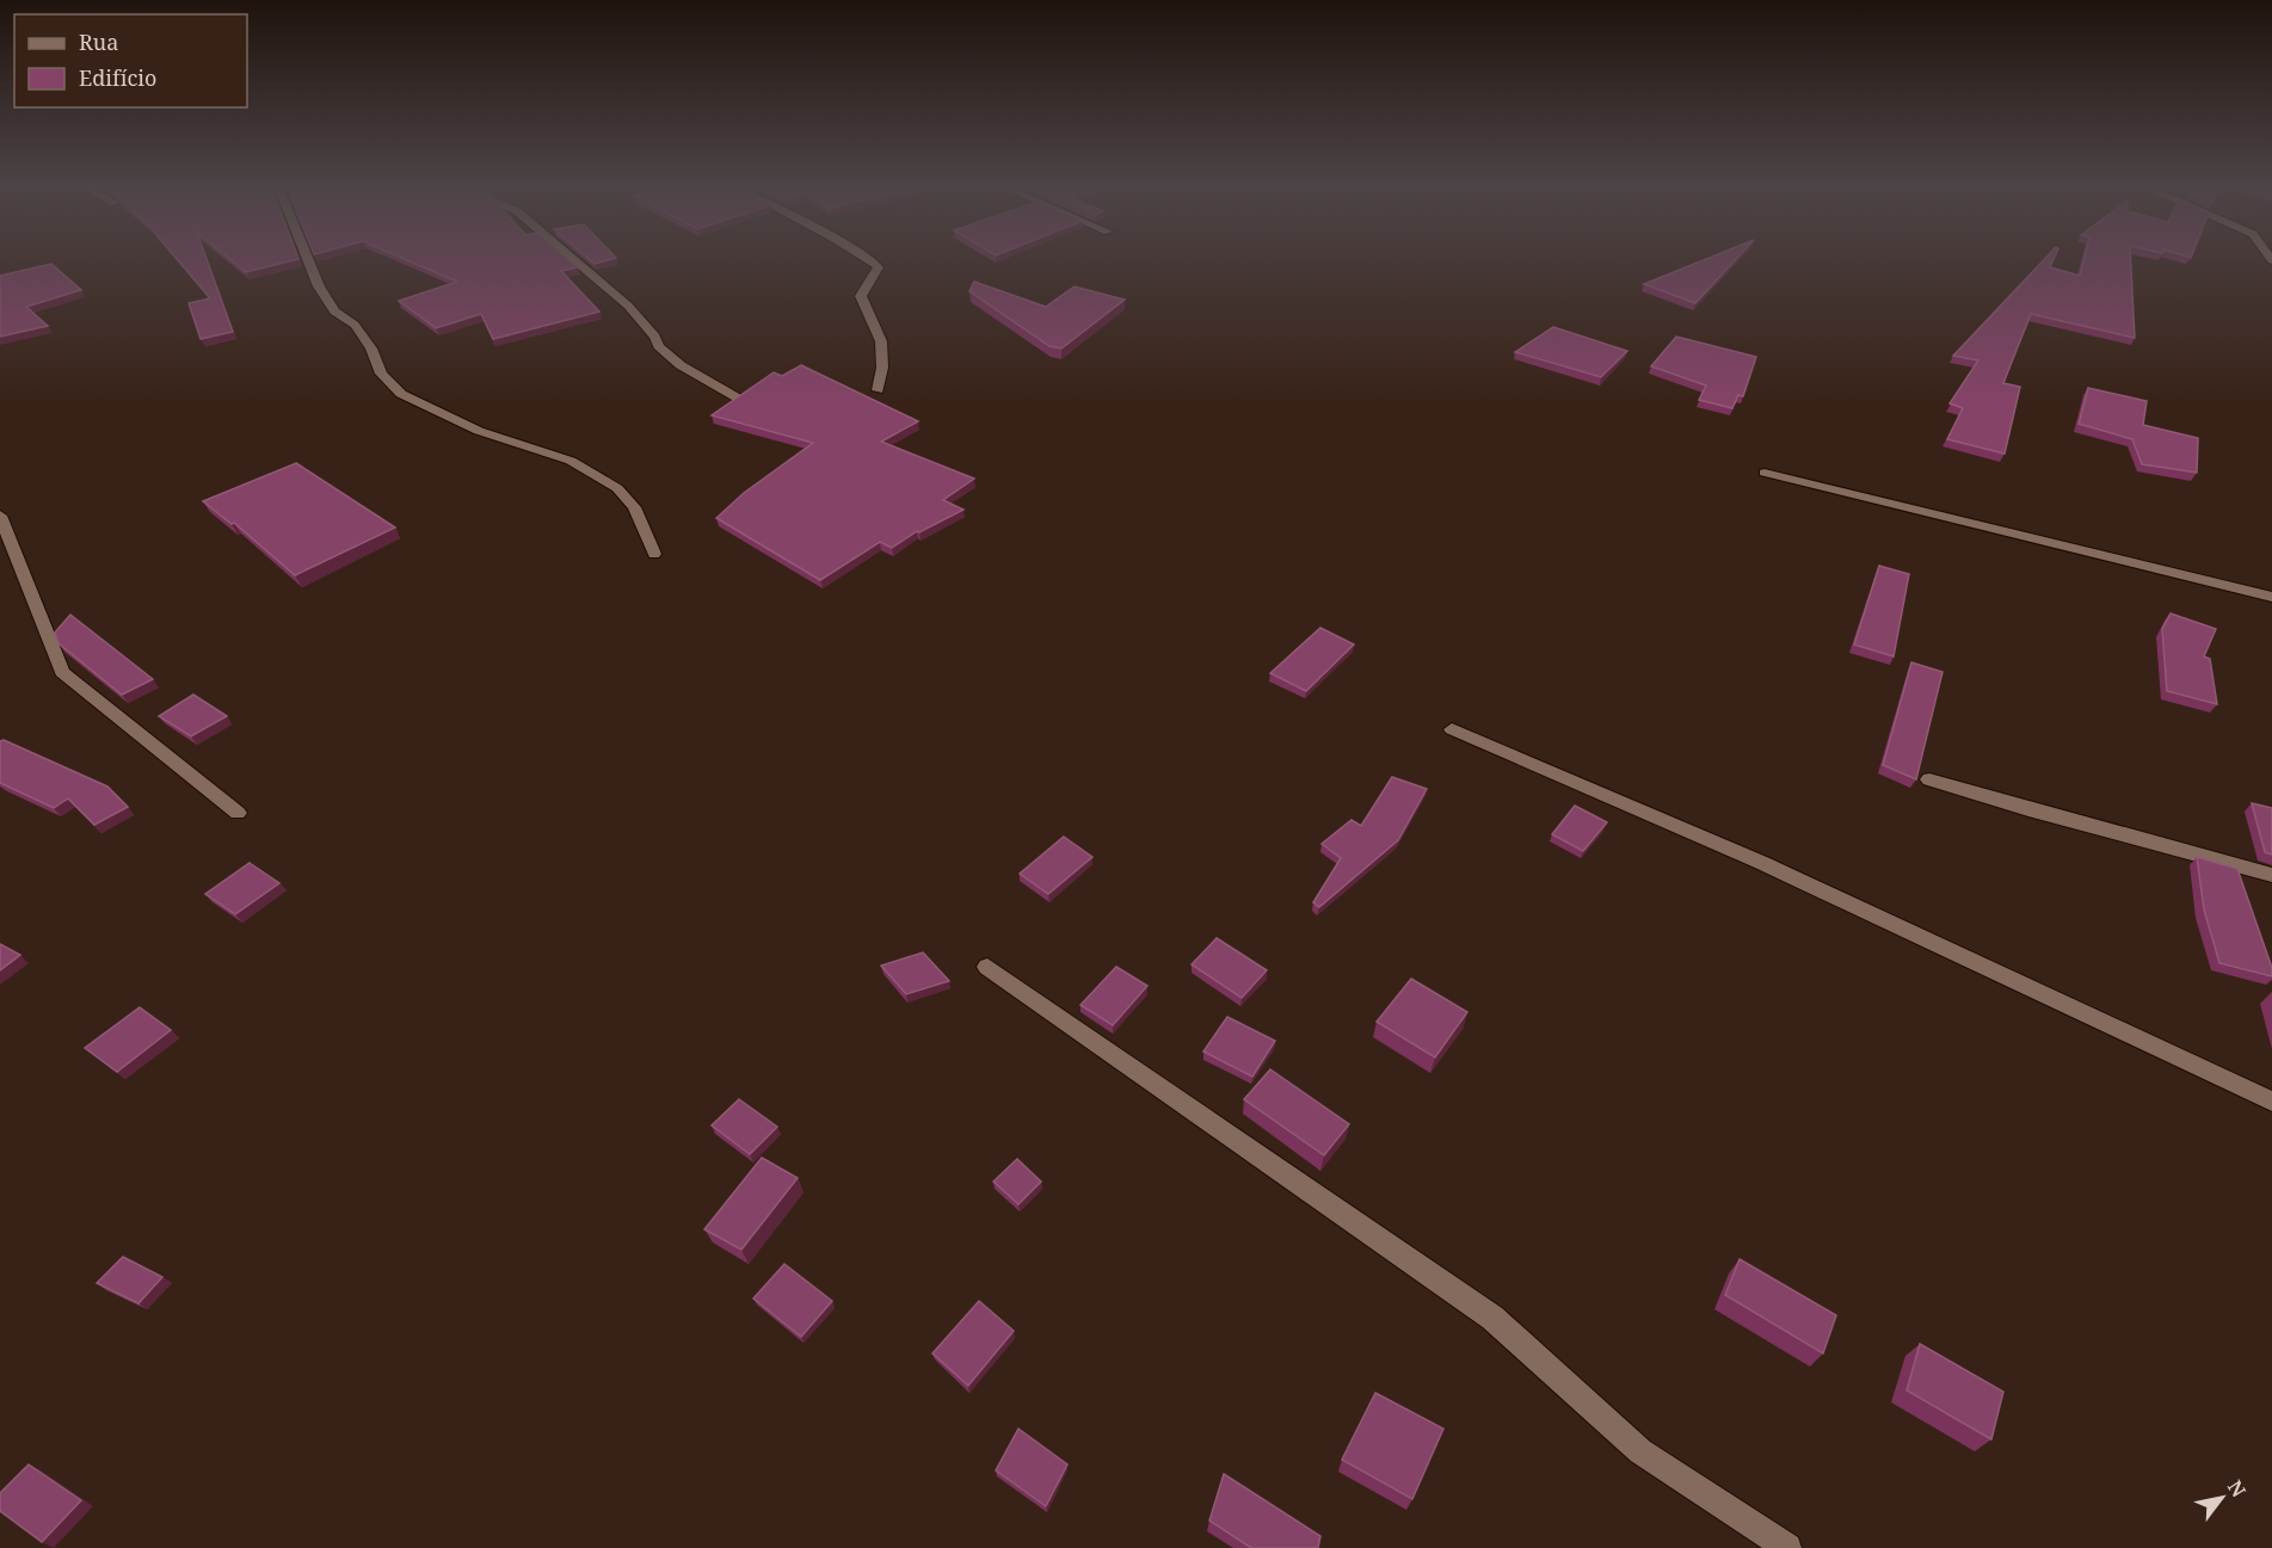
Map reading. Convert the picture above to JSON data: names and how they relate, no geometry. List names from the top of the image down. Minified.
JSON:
{"legend":["Rua","Edifício"],"north":"top right"}
